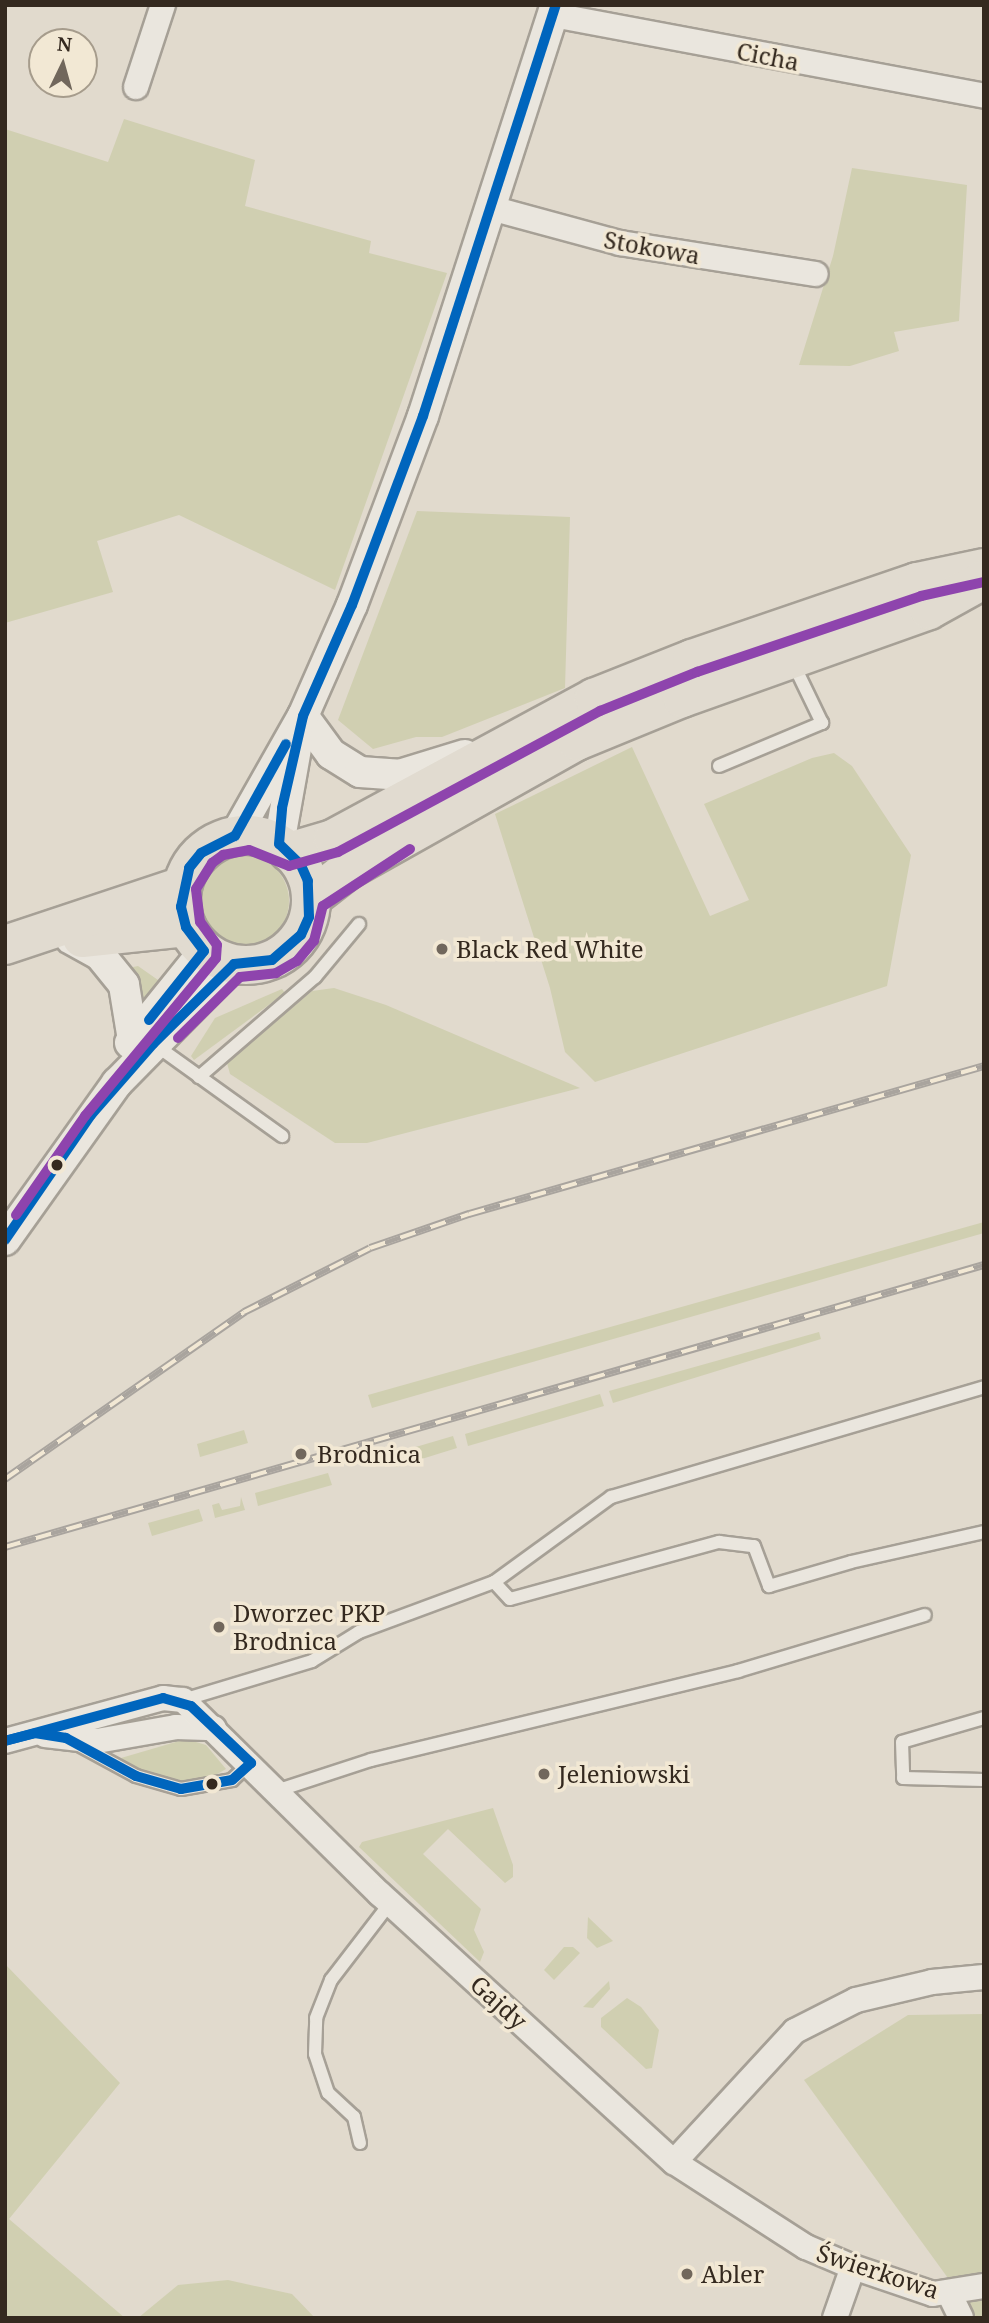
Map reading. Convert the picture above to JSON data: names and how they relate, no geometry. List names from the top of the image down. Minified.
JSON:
{"streets":{"street":["Cicha","Stokowa","Gajdy","Świerkowa"]},"crossings":[["Gajdy","Świerkowa"]],"places":["Black Red White","Brodnica","Dworzec PKP Brodnica","Jeleniowski","Abler"],"north":"top"}
